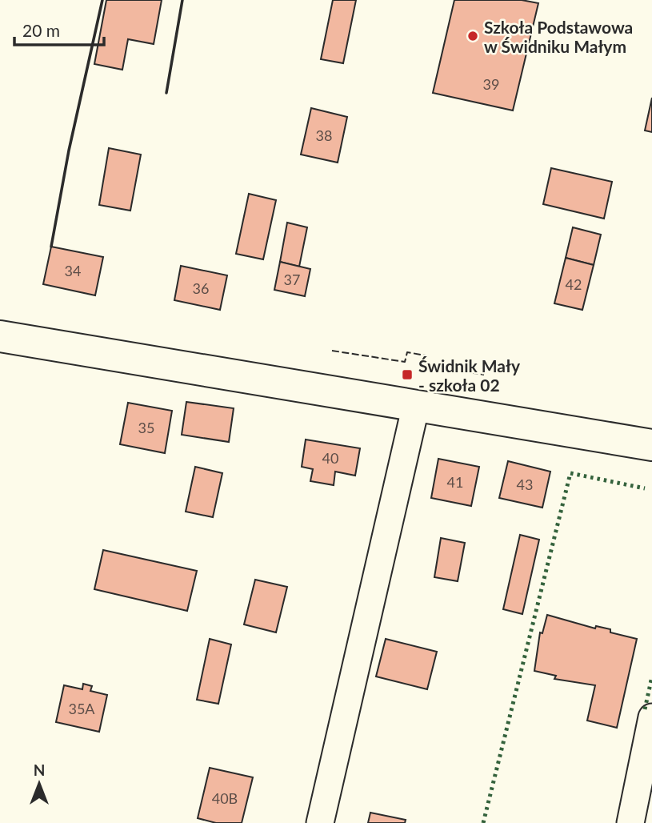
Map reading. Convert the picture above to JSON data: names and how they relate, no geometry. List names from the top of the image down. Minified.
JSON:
{"places":{"other":["Szkoła Podstawowa w Świdniku Małym"],"transit":["Świdnik Mały - szkoła 02"]},"house_numbers":["39","38","34","37","42","36","35","40","41","43","35A","40B"],"scale_bar":"20 m","north":"top"}
